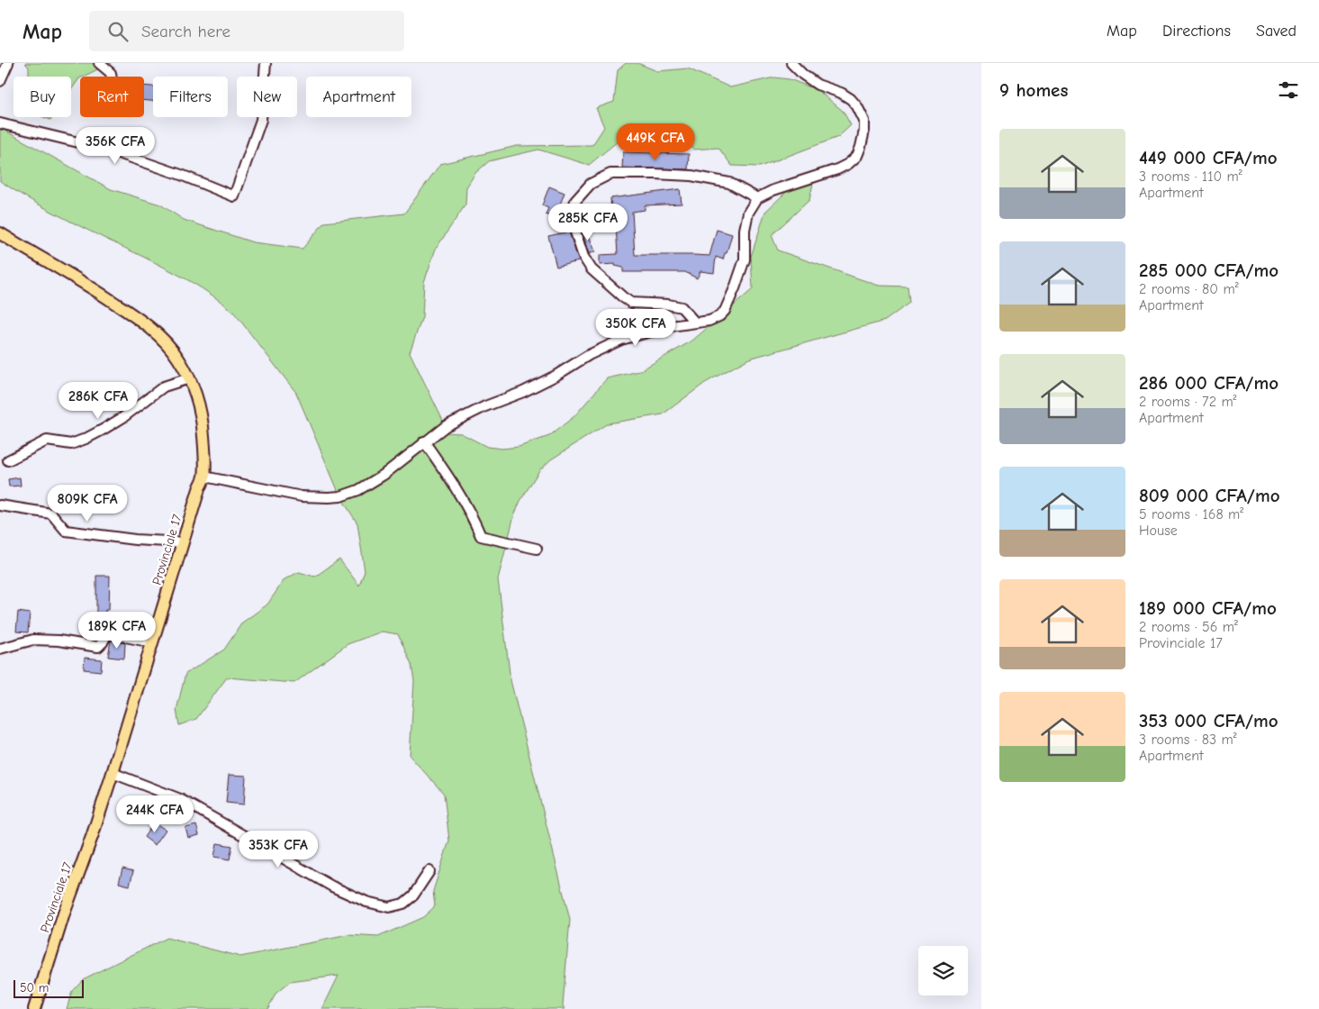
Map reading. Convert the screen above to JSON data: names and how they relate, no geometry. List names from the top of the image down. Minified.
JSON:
{"streets":{"main road":["Provinciale 17"]},"scale_bar":"50 m","page":{"header":"Map","search":"Search here","nav":["Map","Directions","Saved"],"heading":"9 homes","chip":["Buy","Rent","Filters","New","Apartment"],"list":[{"name":"449 000 CFA/mo","note":"3 rooms · 110 m² · Apartment"},{"name":"285 000 CFA/mo","note":"2 rooms · 80 m² · Apartment"},{"name":"286 000 CFA/mo","note":"2 rooms · 72 m² · Apartment"},{"name":"809 000 CFA/mo","note":"5 rooms · 168 m² · House"},{"name":"189 000 CFA/mo","note":"2 rooms · 56 m² · Provinciale 17"},{"name":"353 000 CFA/mo","note":"3 rooms · 83 m² · Apartment"}],"price":["449K CFA","356K CFA","285K CFA","350K CFA","286K CFA","809K CFA","189K CFA","244K CFA","353K CFA"],"scale":"50 m"}}
